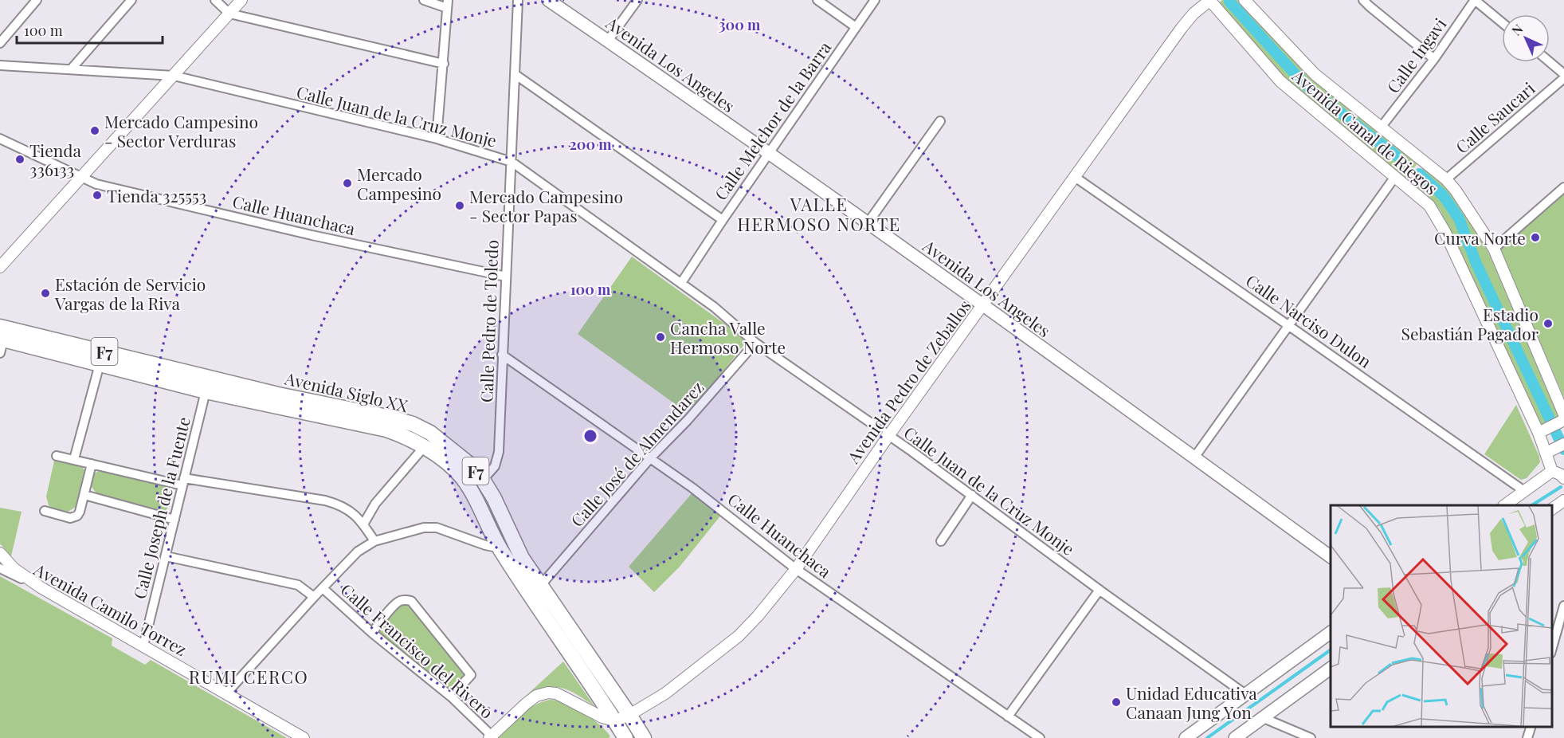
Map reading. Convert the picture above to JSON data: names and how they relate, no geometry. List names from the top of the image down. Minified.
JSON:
{"streets":{"highway":["F7","Avenida Siglo XX"],"main road":["Avenida Los Angeles"],"street":["Calle Ingavi","Calle Juan de la Cruz Monje","Calle Saucari","Calle Melchor de la Barra","Avenida Canal de Riegos","Calle Huanchaca","Calle Narciso Dulon","Calle Pedro de Toledo","Avenida Pedro de Zeballos","Calle José de Almendarez","Calle Joseph de la Fuente","Avenida Camilo Torrez","Calle Francisco del Rivero"]},"crossings":[["Calle Ingavi","Avenida Canal de Riegos"],["Avenida Los Angeles","Calle Melchor de la Barra"],["Avenida Los Angeles","Avenida Pedro de Zeballos"],["Calle Juan de la Cruz Monje","Calle Melchor de la Barra"],["Calle Juan de la Cruz Monje","Calle Pedro de Toledo"],["Calle Juan de la Cruz Monje","Avenida Pedro de Zeballos"],["Calle Juan de la Cruz Monje","Calle José de Almendarez"],["Calle Saucari","Avenida Canal de Riegos"],["Avenida Canal de Riegos","Avenida Pedro de Zeballos"],["Calle Huanchaca","Calle Pedro de Toledo"],["Calle Huanchaca","Avenida Pedro de Zeballos"],["Calle Huanchaca","Calle José de Almendarez"],["Calle Narciso Dulon","Avenida Pedro de Zeballos"],["Calle Pedro de Toledo","Avenida Siglo XX"],["Avenida Pedro de Zeballos","Avenida Siglo XX"],["Avenida Siglo XX","Calle José de Almendarez"],["Avenida Siglo XX","Calle Joseph de la Fuente"],["Calle Joseph de la Fuente","Avenida Camilo Torrez"],["Calle Joseph de la Fuente","Calle Francisco del Rivero"]],"districts":["VALLE HERMOSO NORTE","RUMI CERCO"],"places":["Mercado Campesino - Sector Verduras","Tienda 336133","Mercado Campesino","Tienda 325553","Mercado Campesino - Sector Papas","Curva Norte","Estación de Servicio Vargas de la Riva","Estadio Sebastián Pagador","Cancha Valle Hermoso Norte","Unidad Educativa Canaan Jung Yon"],"scale_bar":"100 m","north":"top left","rings":["300 m","200 m","100 m"]}
